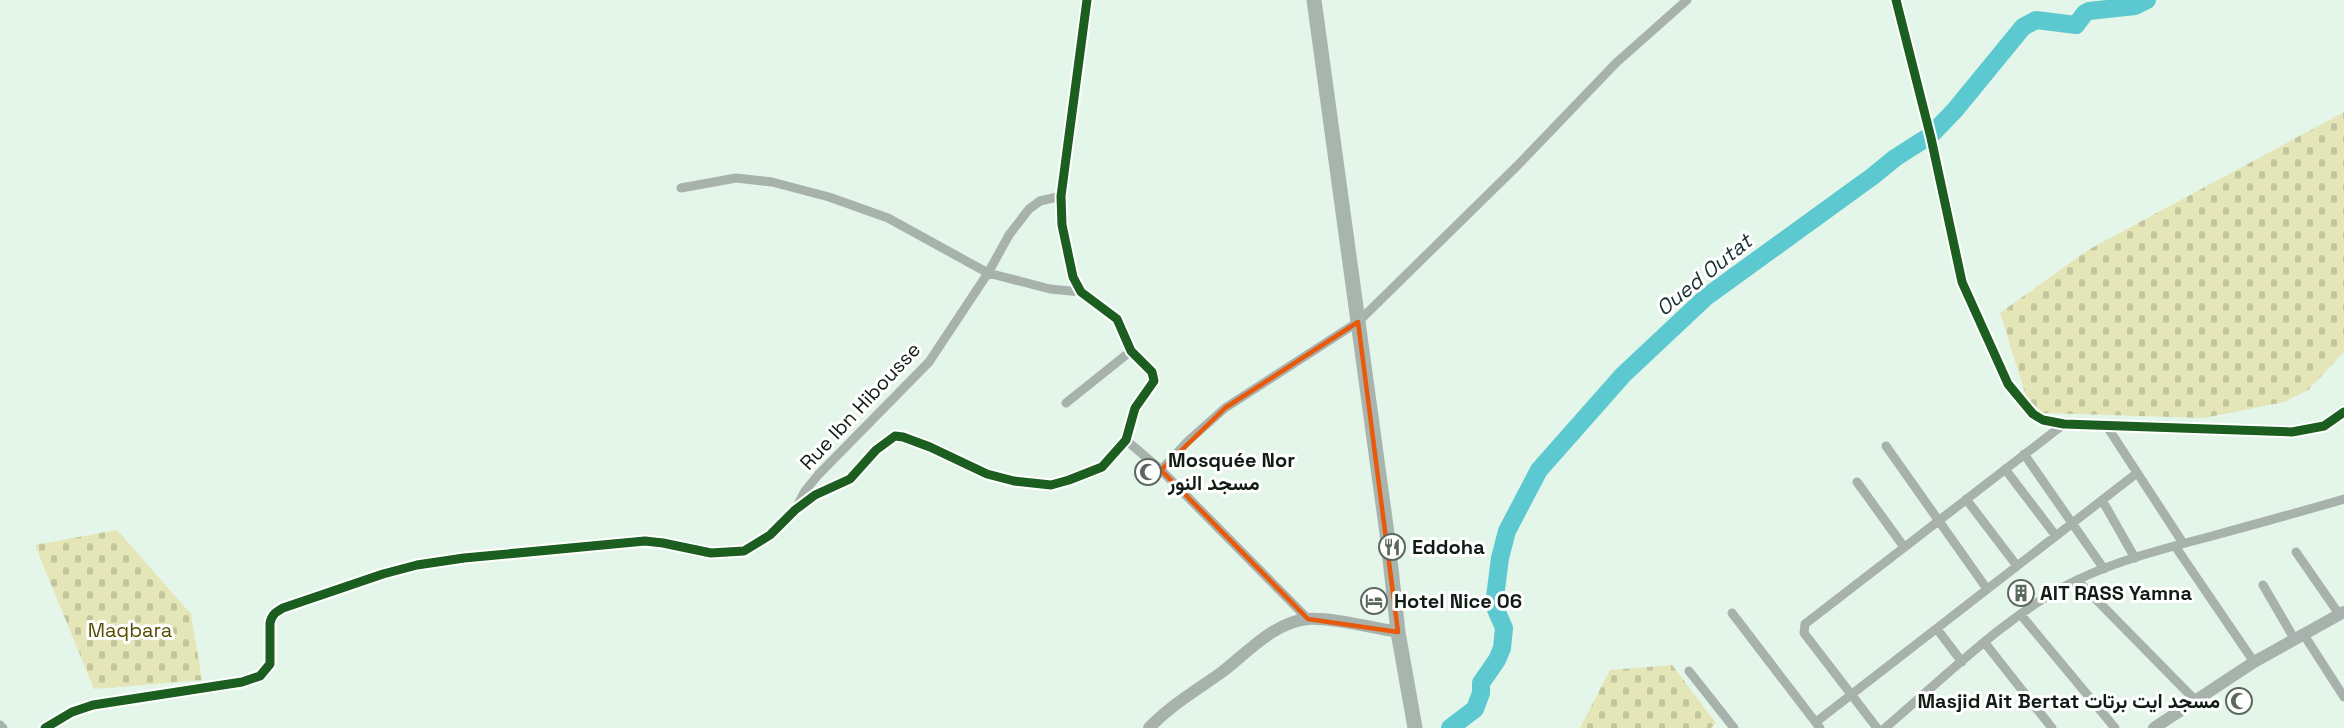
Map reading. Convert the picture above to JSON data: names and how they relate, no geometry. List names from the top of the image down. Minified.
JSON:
{"streets":{"street":["Rue Ibn Hibousse"]},"water":["Oued Outat"],"parks":["Maqbara"],"places":{"mosque":["Mosquée Nor مسجد النور","Masjid Ait Bertat مسجد ايت برتات"],"restaurant":["Eddoha"],"building":["AIT RASS Yamna"],"hotel":["Hotel Nice 06"]}}
